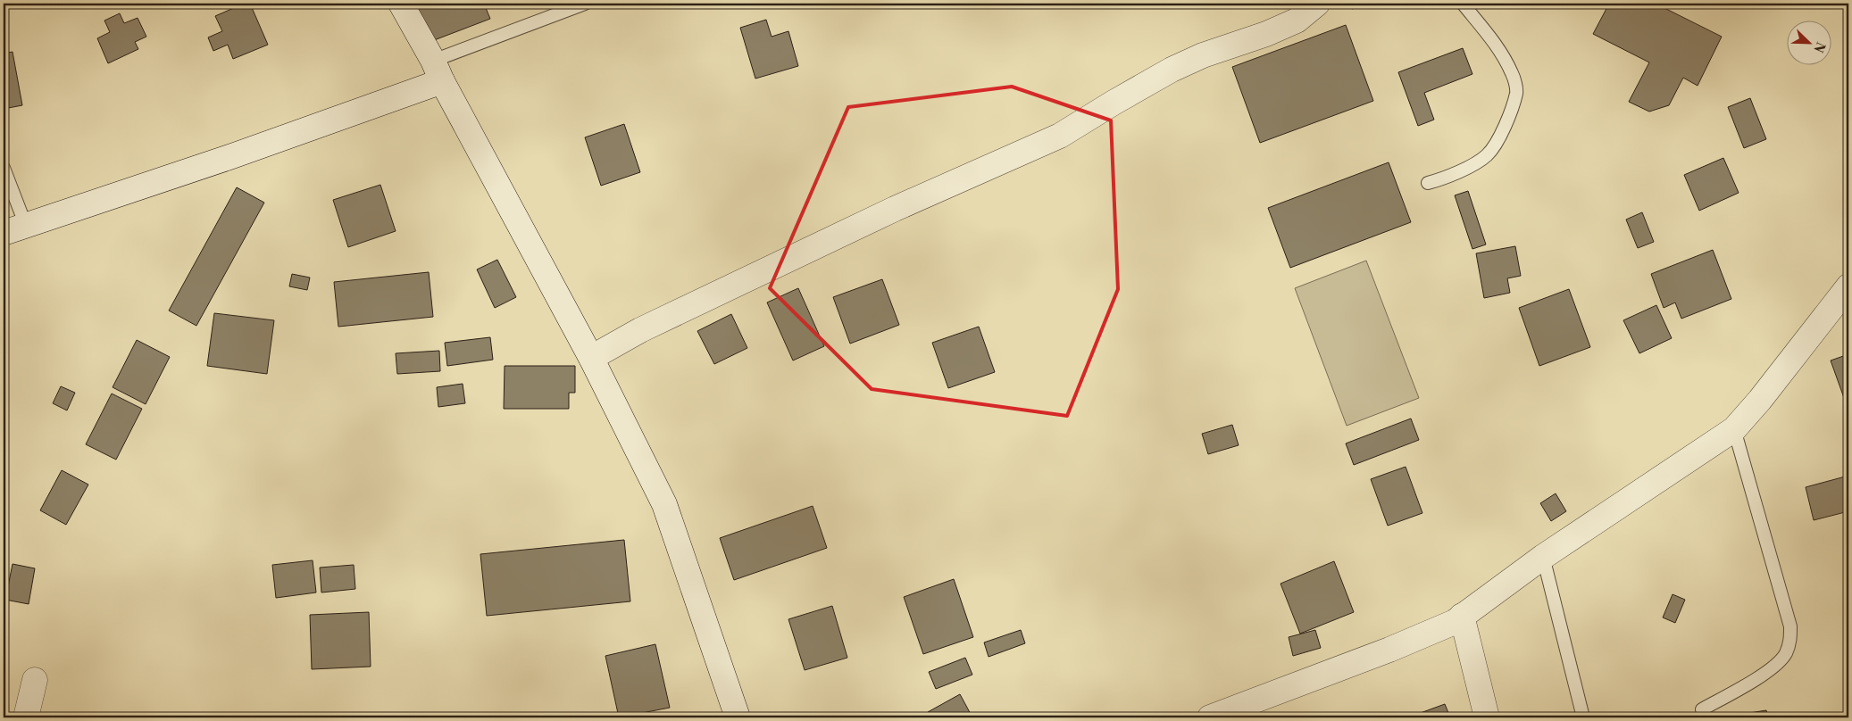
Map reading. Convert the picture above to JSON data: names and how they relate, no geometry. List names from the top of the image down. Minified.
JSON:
{"north":"bottom right"}
